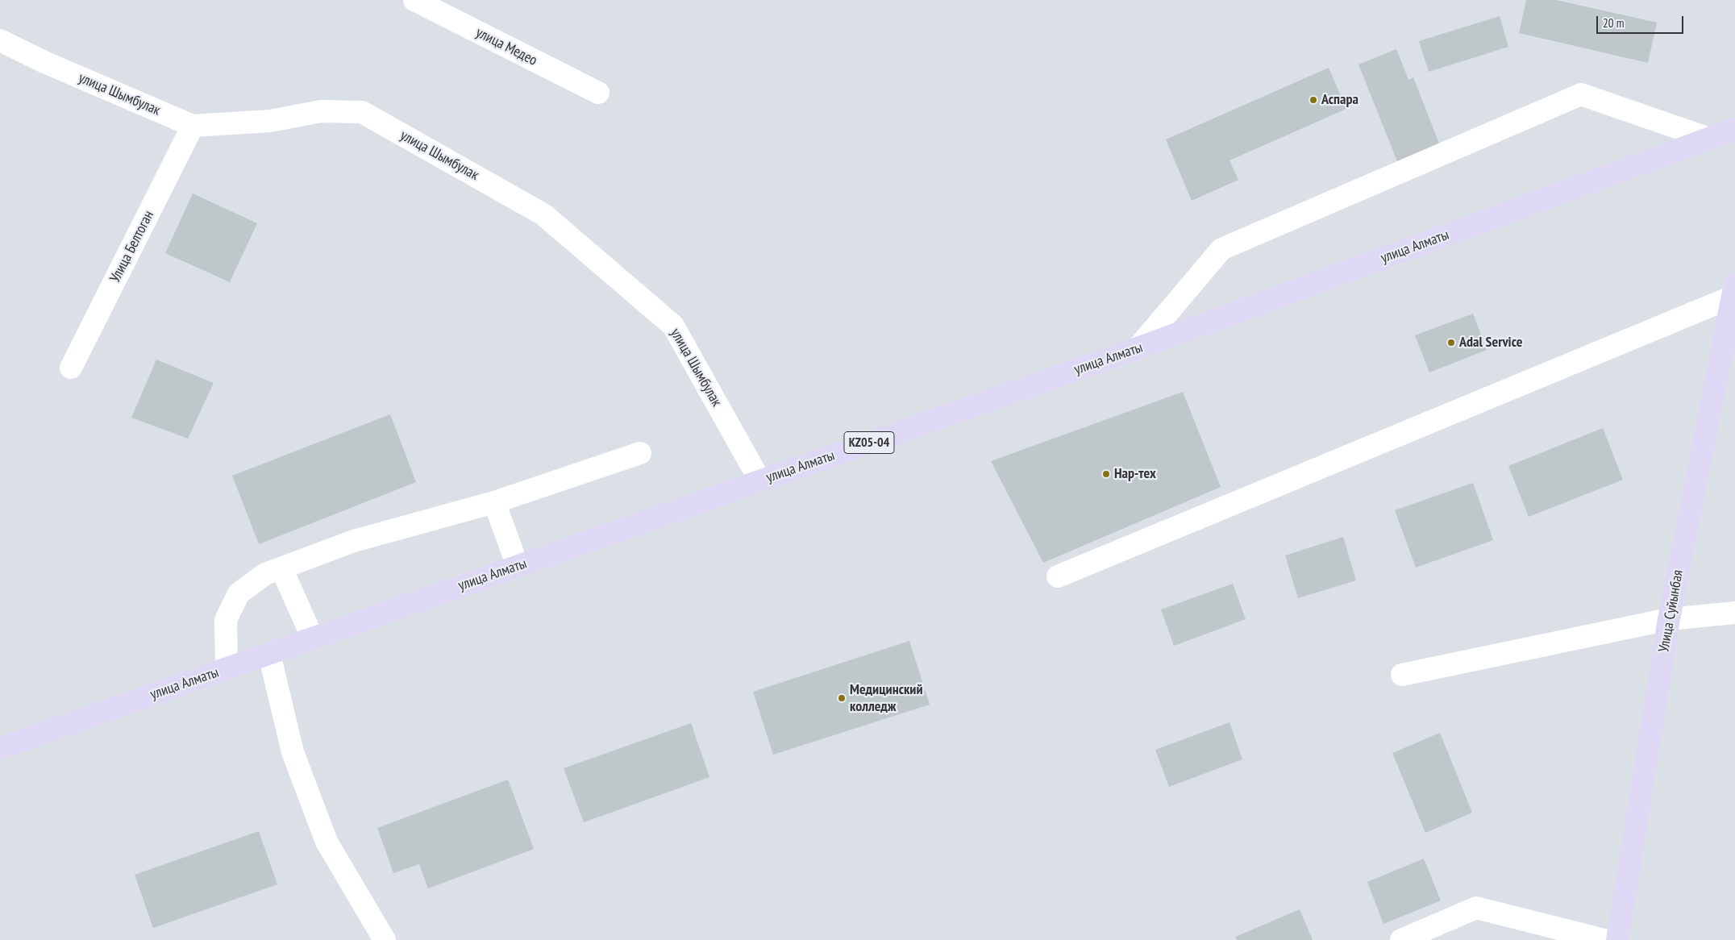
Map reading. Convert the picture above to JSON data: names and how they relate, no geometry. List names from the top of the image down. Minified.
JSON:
{"streets":{"main road":["улица Алматы","KZ05-04","Улица Суйынбая"],"street":["улица Медео","улица Шымбулак","Улица Белтоган"]},"crossings":[["улица Шымбулак","Улица Белтоган"],["улица Шымбулак","улица Алматы"]],"places":["Аспара","Adal Service","Нар-тех","Медицинский колледж"],"scale_bar":"20 m"}
